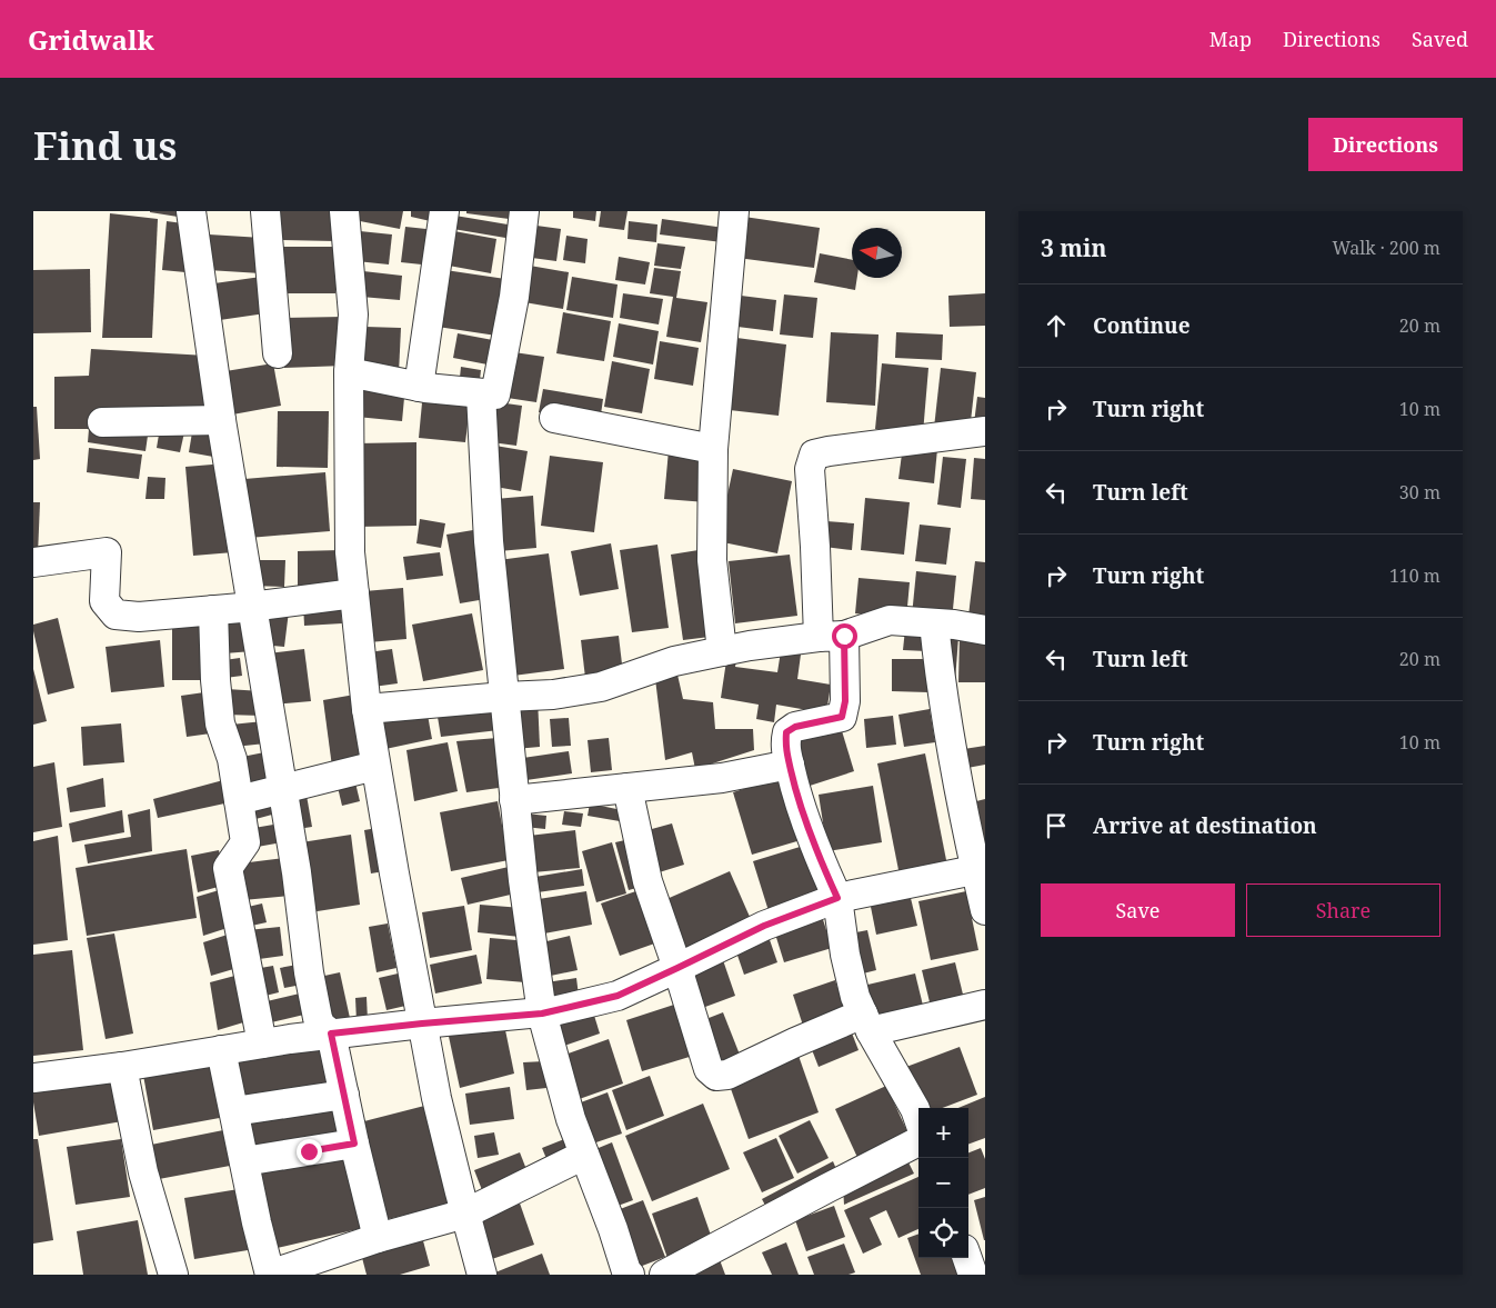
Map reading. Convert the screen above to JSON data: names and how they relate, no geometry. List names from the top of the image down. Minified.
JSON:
{"north":"left","page":{"header":"Gridwalk","nav":["Map","Directions","Saved"],"buttons":["Directions",["Save","Share"]],"title":"Find us","heading":["3 min","Walk · 200 m"],"list":[["Continue","20 m"],["Turn right","10 m"],["Turn left","30 m"],["Turn right","110 m"],["Turn left","20 m"],["Turn right","10 m"],"Arrive at destination"],"map_buttons":["+","−"]}}
